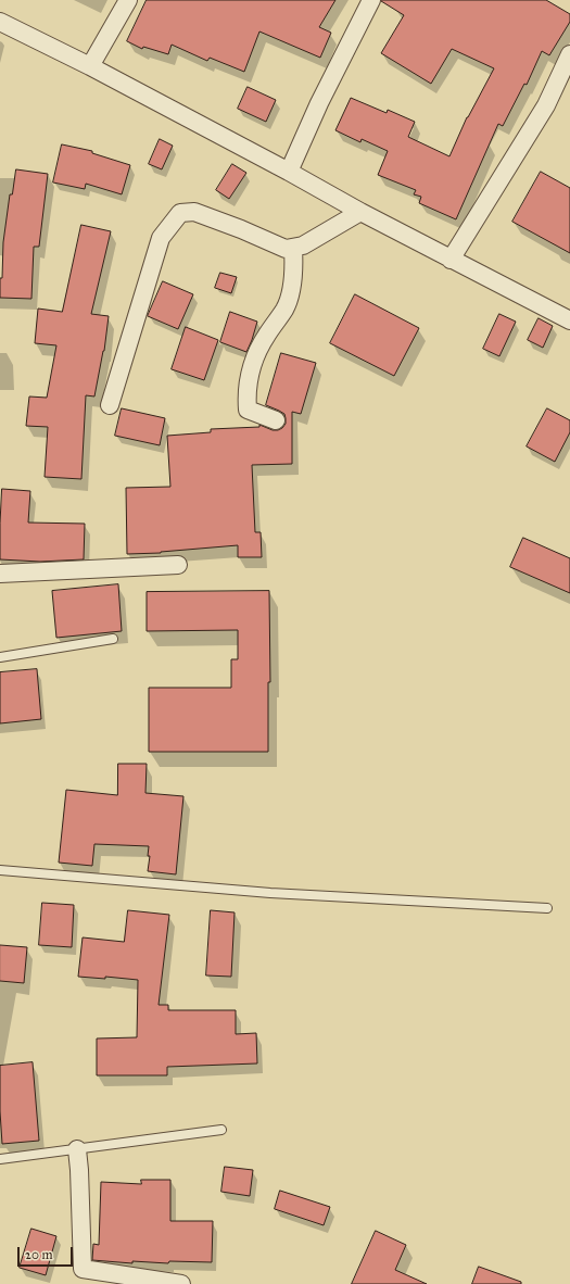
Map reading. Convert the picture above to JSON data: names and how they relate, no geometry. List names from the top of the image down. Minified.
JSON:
{"scale_bar":"20 m"}
